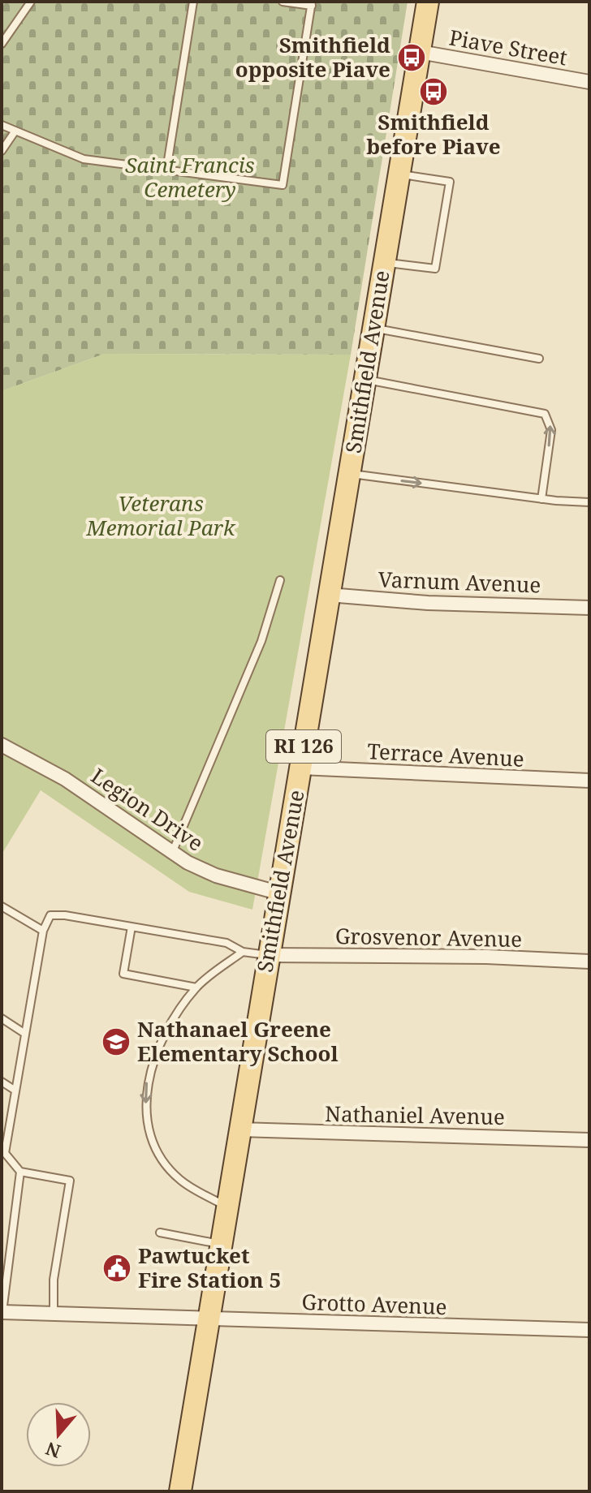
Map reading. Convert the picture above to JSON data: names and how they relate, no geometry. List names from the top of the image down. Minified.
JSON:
{"streets":{"main road":["Smithfield Avenue","RI 126"],"street":["Piave Street","Varnum Avenue","Terrace Avenue","Legion Drive","Grosvenor Avenue","Nathaniel Avenue","Grotto Avenue"]},"crossings":[["Piave Street","Smithfield Avenue"],["Smithfield Avenue","Varnum Avenue"],["Smithfield Avenue","Terrace Avenue"],["Smithfield Avenue","Legion Drive"],["Smithfield Avenue","Grosvenor Avenue"],["Smithfield Avenue","Nathaniel Avenue"],["Smithfield Avenue","Grotto Avenue"]],"parks":["Saint Francis Cemetery","Veterans Memorial Park"],"places":{"bus stop":["Smithfield opposite Piave","Smithfield before Piave"],"school or university":["Nathanael Greene Elementary School"],"public building":["Pawtucket Fire Station 5"]},"north":"bottom"}
